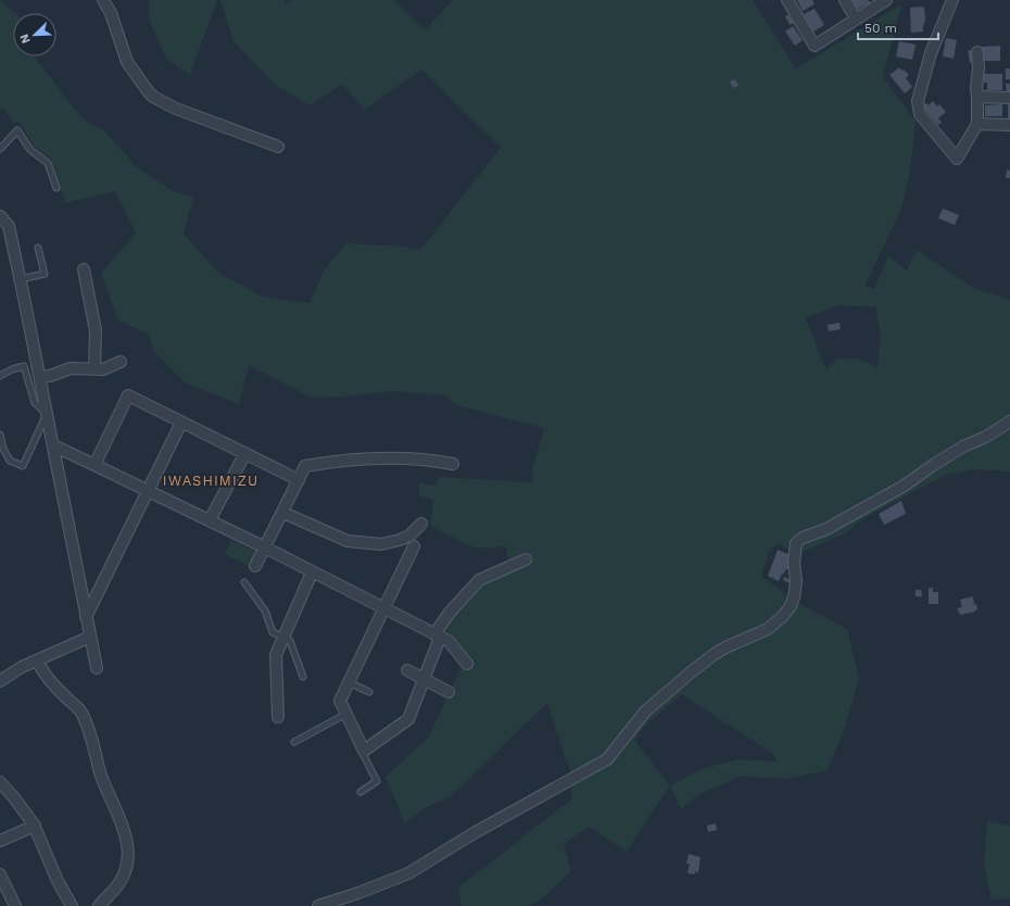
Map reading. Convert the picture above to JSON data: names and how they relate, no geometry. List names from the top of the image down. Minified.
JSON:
{"districts":["IWASHIMIZU"],"scale_bar":"50 m","north":"bottom left"}
